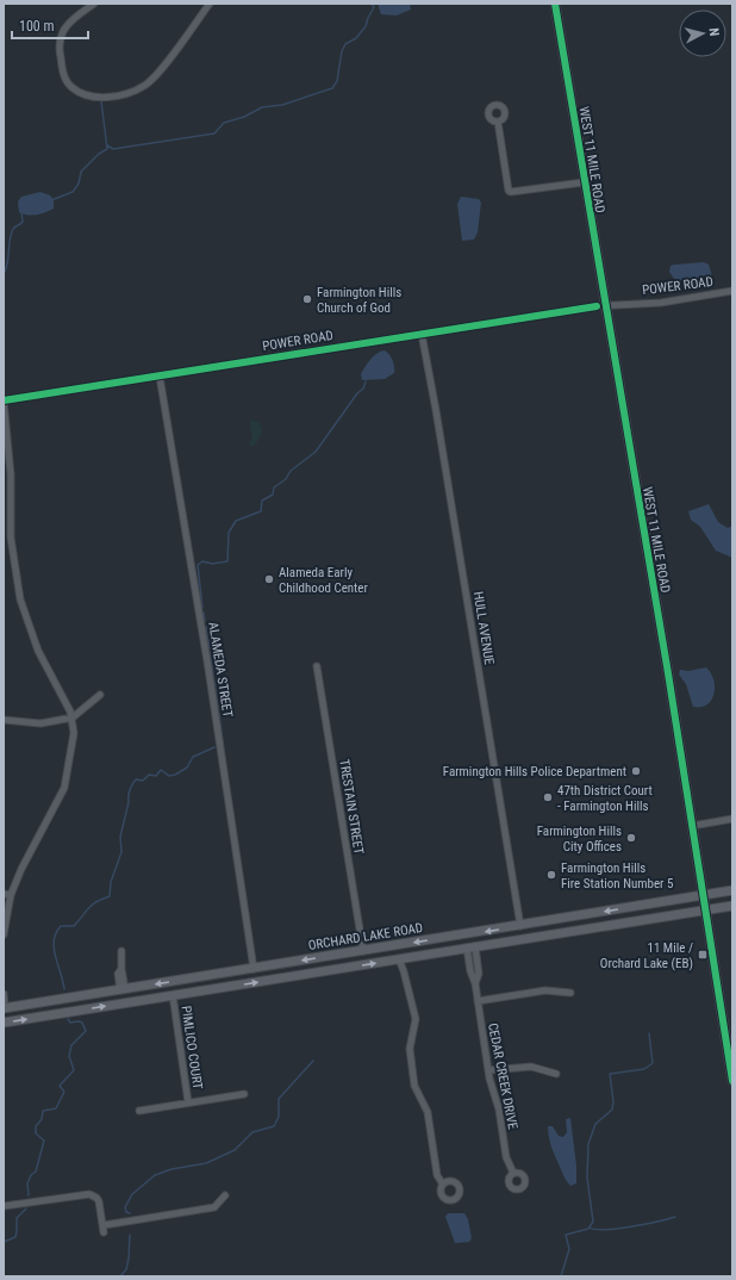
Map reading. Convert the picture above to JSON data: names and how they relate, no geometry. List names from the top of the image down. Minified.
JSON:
{"streets":{"main road":["WEST 11 MILE ROAD","ORCHARD LAKE ROAD"],"street":["POWER ROAD","HULL AVENUE","ALAMEDA STREET","TRESTAIN STREET","PIMLICO COURT","CEDAR CREEK DRIVE"]},"crossings":[["WEST 11 MILE ROAD","POWER ROAD"],["WEST 11 MILE ROAD","ORCHARD LAKE ROAD"],["POWER ROAD","HULL AVENUE"],["POWER ROAD","ALAMEDA STREET"],["HULL AVENUE","ORCHARD LAKE ROAD"],["ALAMEDA STREET","ORCHARD LAKE ROAD"],["TRESTAIN STREET","ORCHARD LAKE ROAD"],["ORCHARD LAKE ROAD","PIMLICO COURT"],["ORCHARD LAKE ROAD","CEDAR CREEK DRIVE"]],"places":{"other":["Farmington Hills Church of God","Alameda Early Childhood Center","Farmington Hills Police Department","47th District Court - Farmington Hills","Farmington Hills City Offices","Farmington Hills Fire Station Number 5"],"transit":["11 Mile / Orchard Lake (EB)"]},"scale_bar":"100 m","north":"right"}
